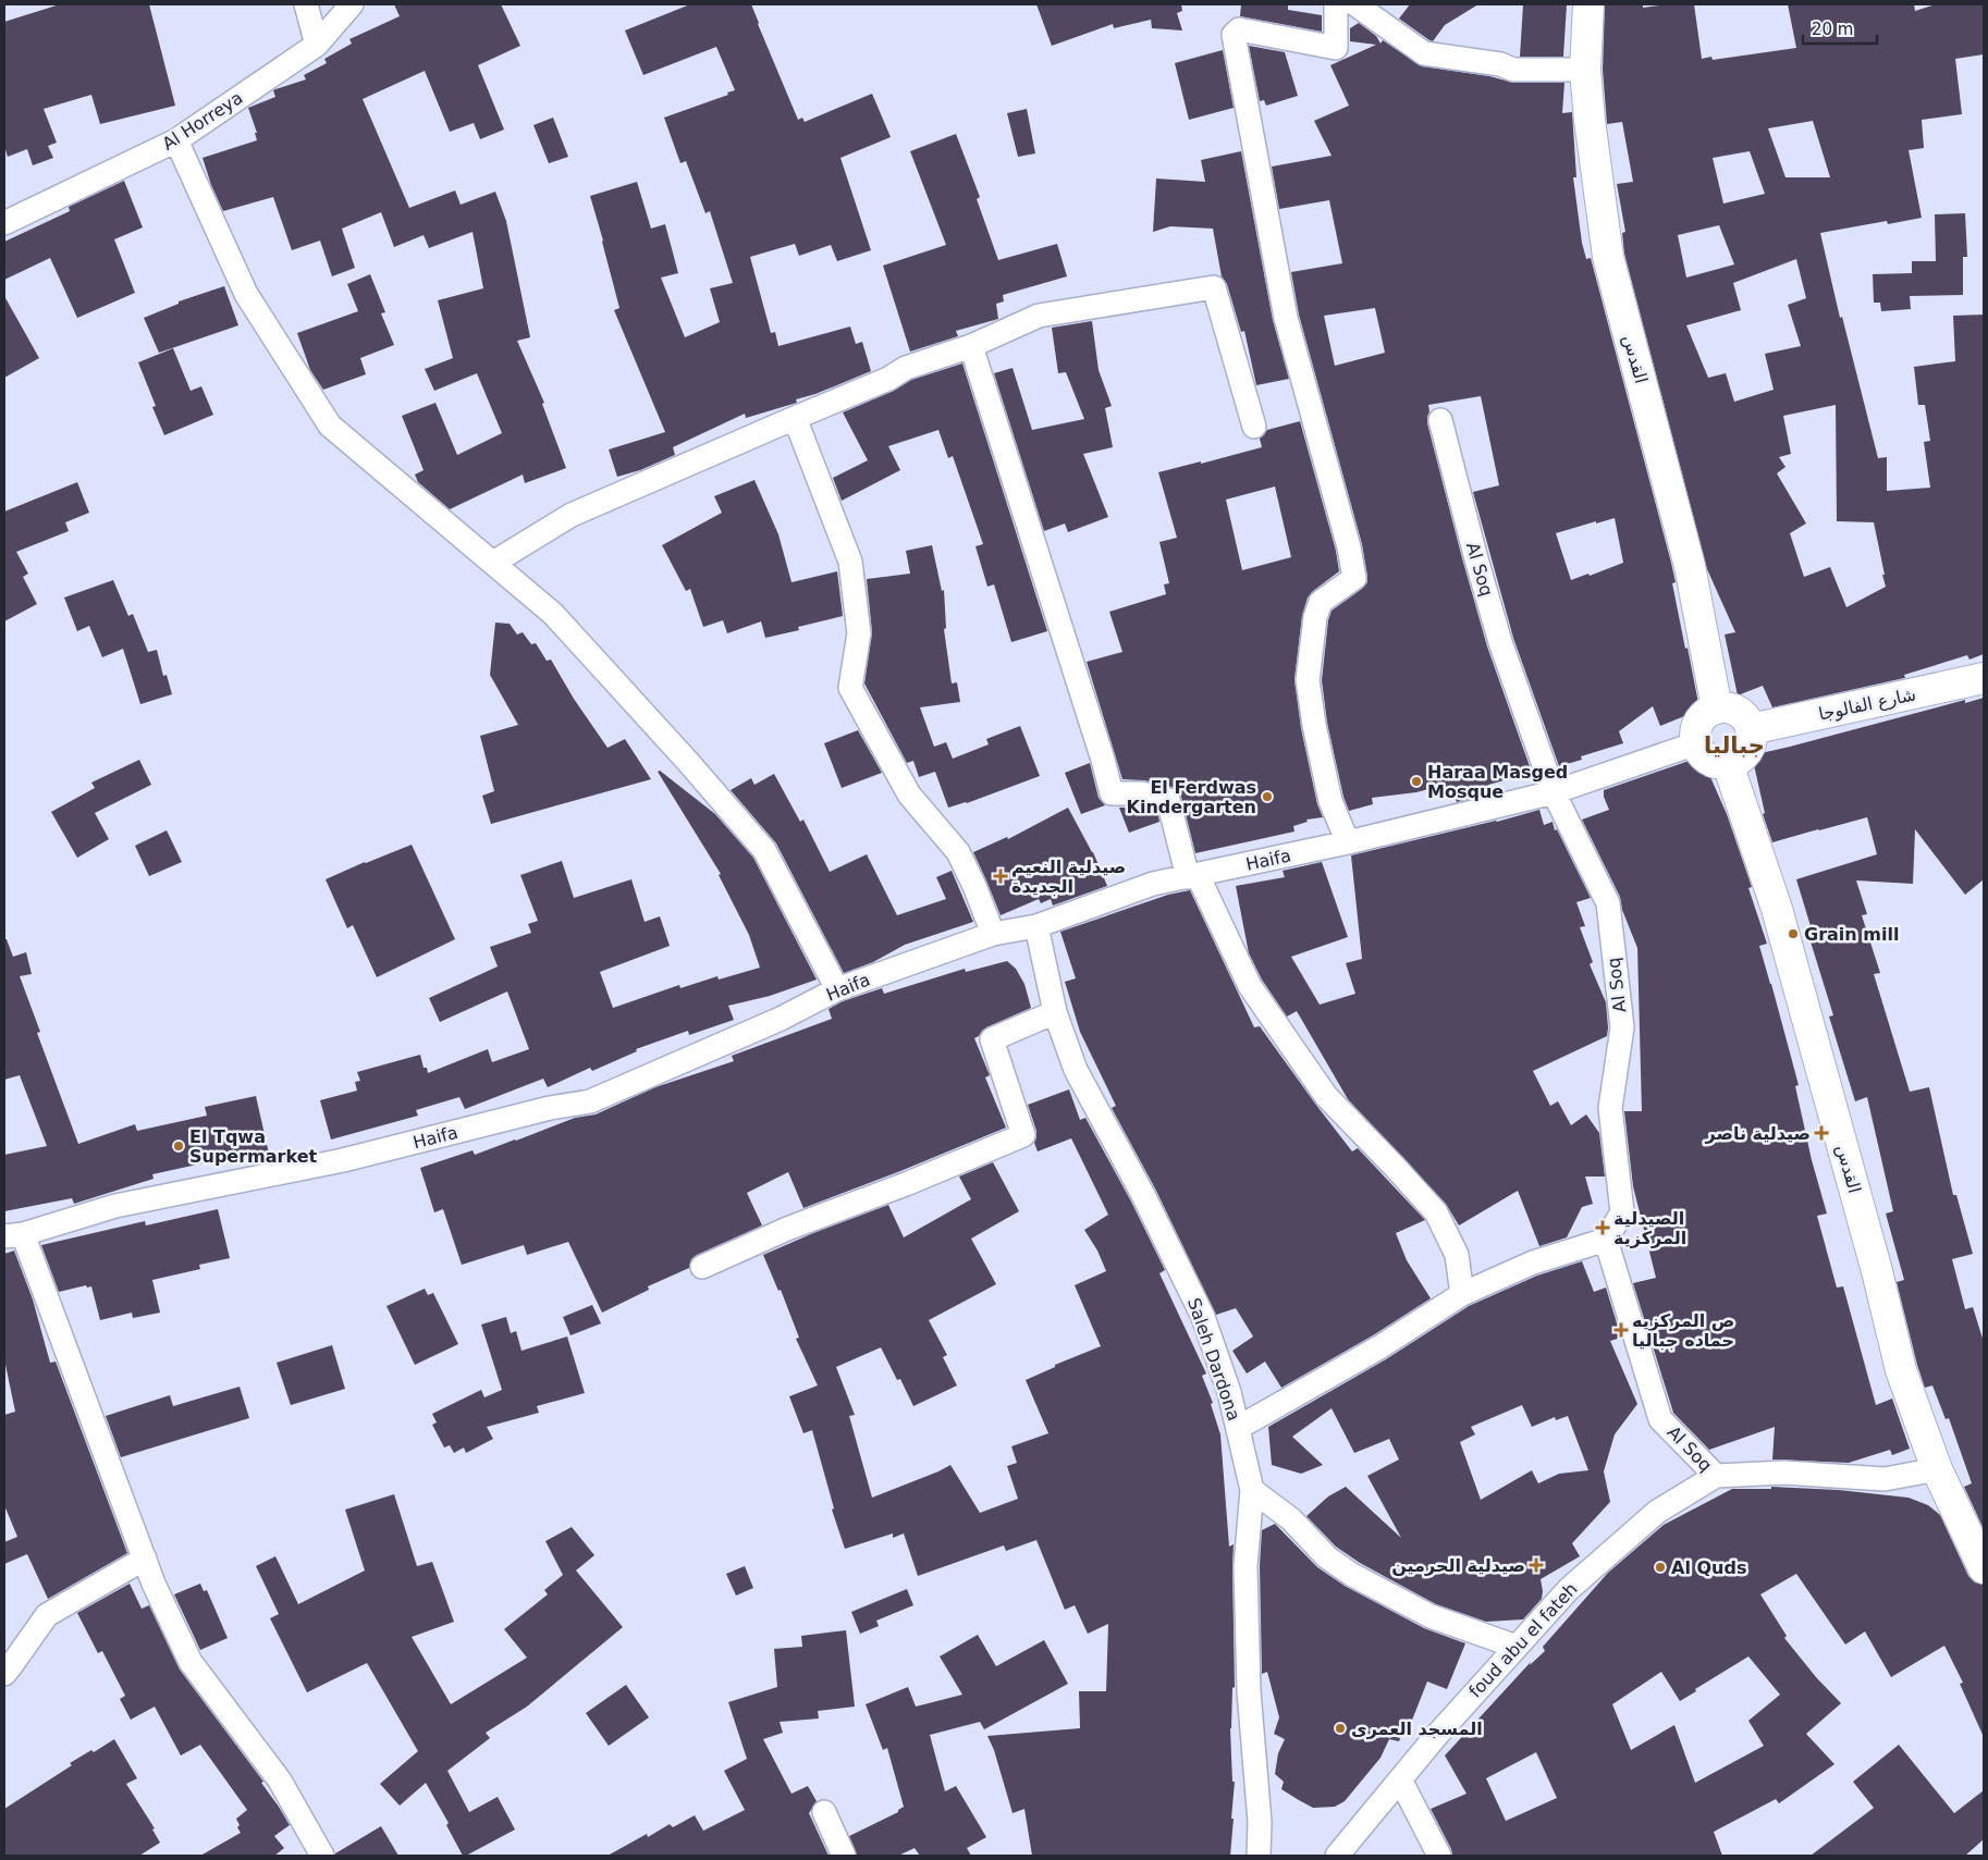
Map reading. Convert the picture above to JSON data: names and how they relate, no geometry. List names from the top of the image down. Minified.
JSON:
{"streets":{"main road":["القدس","شارع الفالوجا"],"street":["Al Horreya","Al Soq","Haifa","Saleh Dardona","foud abu el fateh"]},"crossings":[["القدس","شارع الفالوجا"],["القدس","Haifa"],["Al Soq","Haifa"],["Al Soq","foud abu el fateh"],["شارع الفالوجا","Haifa"],["Haifa","Saleh Dardona"]],"districts":["جباليا"],"places":{"other":["Haraa Masged Mosque","El Ferdwas Kindergarten","Grain mill","El Tqwa Supermarket","Al Quds","المسجد العمرى"],"health":["صيدلية النعيم الجديدة","صيدلية ناصر","الصيدلية المركزية","ص المركزيه حماده جباليا","صيدلية الحرمين"]},"scale_bar":"20 m"}
